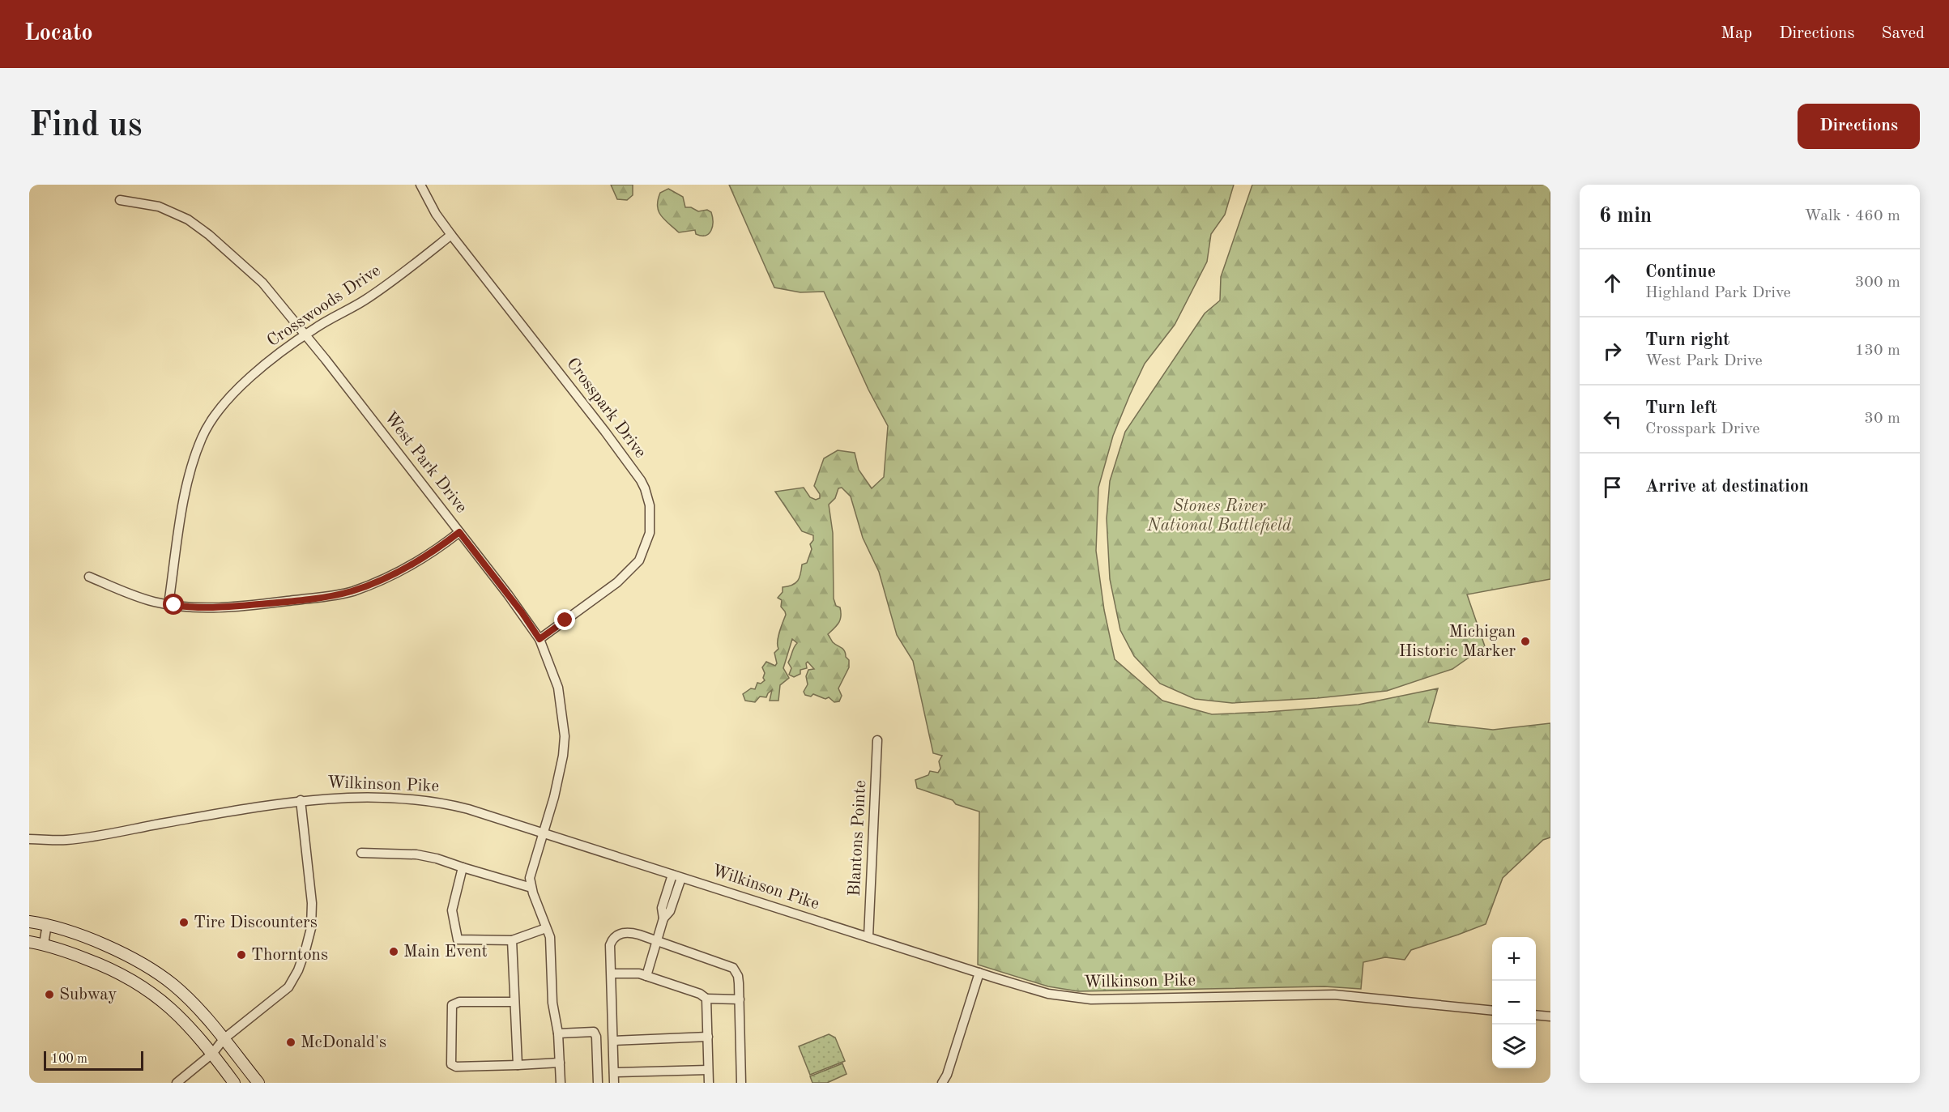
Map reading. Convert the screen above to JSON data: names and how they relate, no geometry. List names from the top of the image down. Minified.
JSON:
{"streets":{"street":["Crosswoods Drive","Crosspark Drive","West Park Drive","Wilkinson Pike","Blantons Pointe"]},"crossings":[["Crosswoods Drive","Crosspark Drive"],["Crosswoods Drive","West Park Drive"],["Crosspark Drive","West Park Drive"],["West Park Drive","Wilkinson Pike"],["Wilkinson Pike","Blantons Pointe"]],"parks":["Stones River National Battlefield"],"places":["Michigan Historic Marker","Tire Discounters","Main Event","Thorntons","Subway","McDonald's"],"scale_bar":"100 m","page":{"header":"Locato","nav":["Map","Directions","Saved"],"buttons":"Directions","title":"Find us","heading":["6 min","Walk · 460 m"],"list":[["Continue","Highland Park Drive","300 m"],["Turn right","West Park Drive","130 m"],["Turn left","Crosspark Drive","30 m"],"Arrive at destination"],"map_buttons":["+","−"],"scale":"100 m"}}
